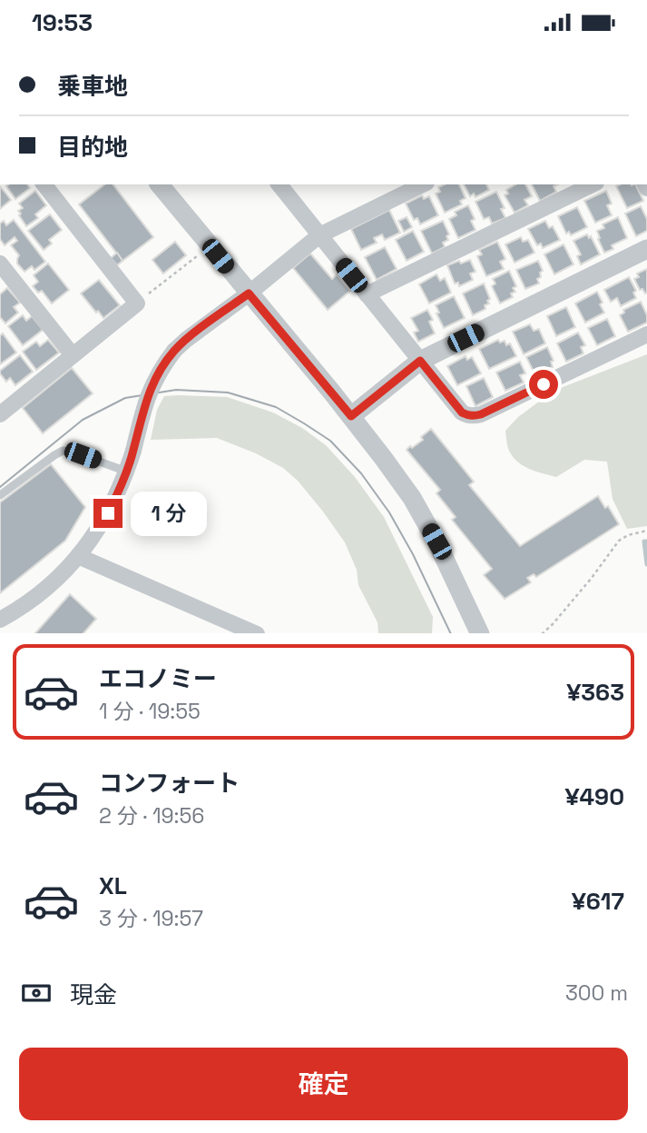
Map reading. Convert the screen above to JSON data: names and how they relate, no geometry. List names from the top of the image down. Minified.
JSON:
{"page":{"status":"19:53","banner":["乗車地","目的地"],"bubble":"1 分","list":[{"name":"エコノミー","note":"1 分 · 19:55","value":"¥363"},{"name":"コンフォート","note":"2 分 · 19:56","value":"¥490"},{"name":"XL","note":"3 分 · 19:57","value":"¥617"}],"pay":["現金","300 m"],"buttons":"確定"}}
